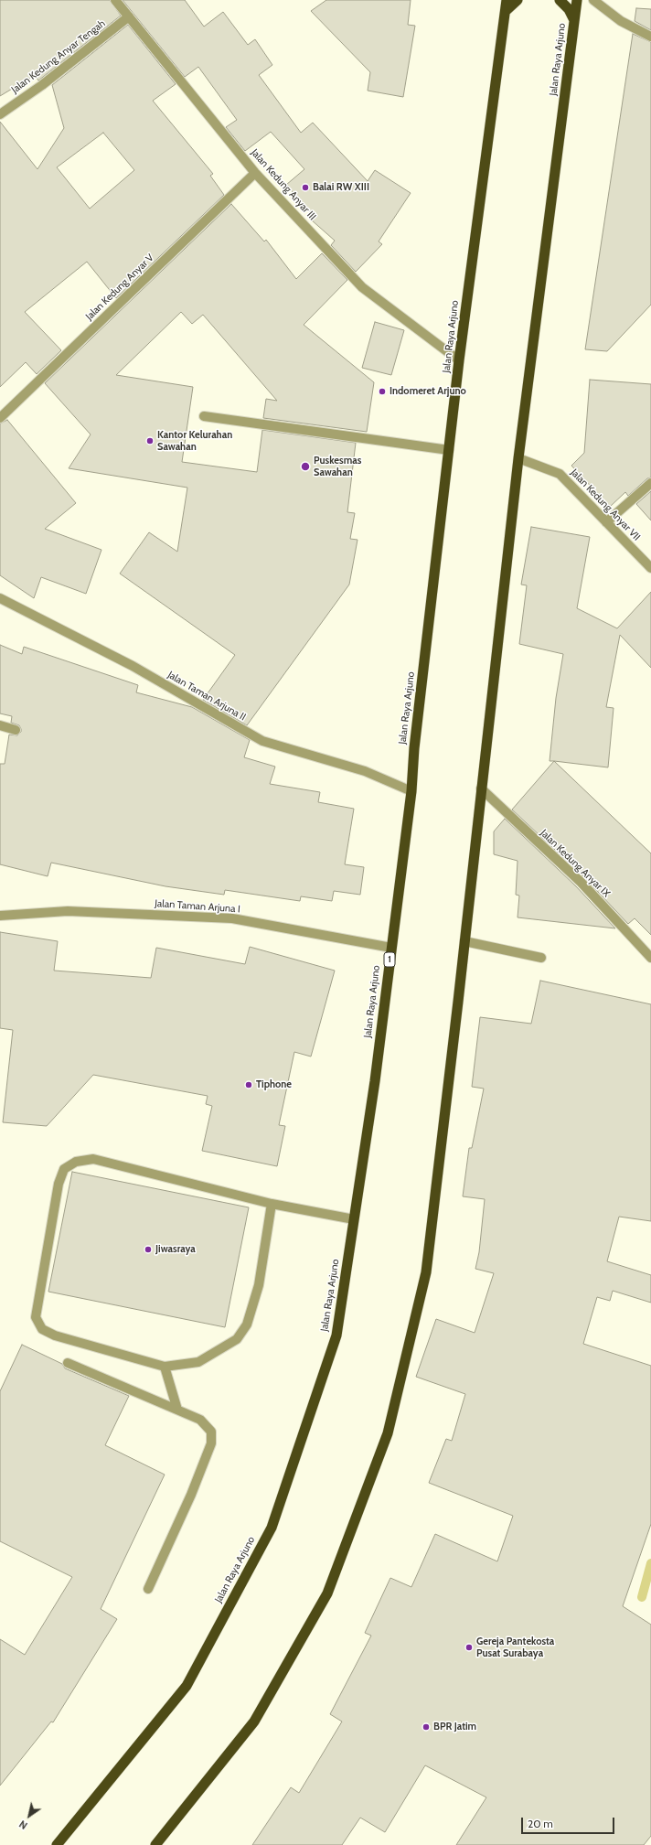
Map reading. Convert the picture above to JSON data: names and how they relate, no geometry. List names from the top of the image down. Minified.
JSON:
{"streets":{"highway":["Jalan Raya Arjuno","1"],"street":["Jalan Kedung Anyar Tengah","Jalan Kedung Anyar III","Jalan Kedung Anyar V","Jalan Kedung Anyar VII","Jalan Taman Arjuna II","Jalan Kedung Anyar IX","Jalan Taman Arjuna I"]},"crossings":[["Jalan Kedung Anyar Tengah","Jalan Kedung Anyar III"],["Jalan Raya Arjuno","Jalan Kedung Anyar III"],["Jalan Raya Arjuno","Jalan Kedung Anyar VII"],["Jalan Raya Arjuno","Jalan Taman Arjuna II"],["Jalan Raya Arjuno","Jalan Kedung Anyar IX"],["Jalan Raya Arjuno","Jalan Taman Arjuna I"],["Jalan Kedung Anyar III","Jalan Kedung Anyar V"]],"places":["Balai RW XIII","Indomeret Arjuno","Kantor Kelurahan Sawahan","Puskesmas Sawahan","Tiphone","Jiwasraya","Gereja Pantekosta Pusat Surabaya","BPR Jatim"],"scale_bar":"20 m","north":"bottom left"}
